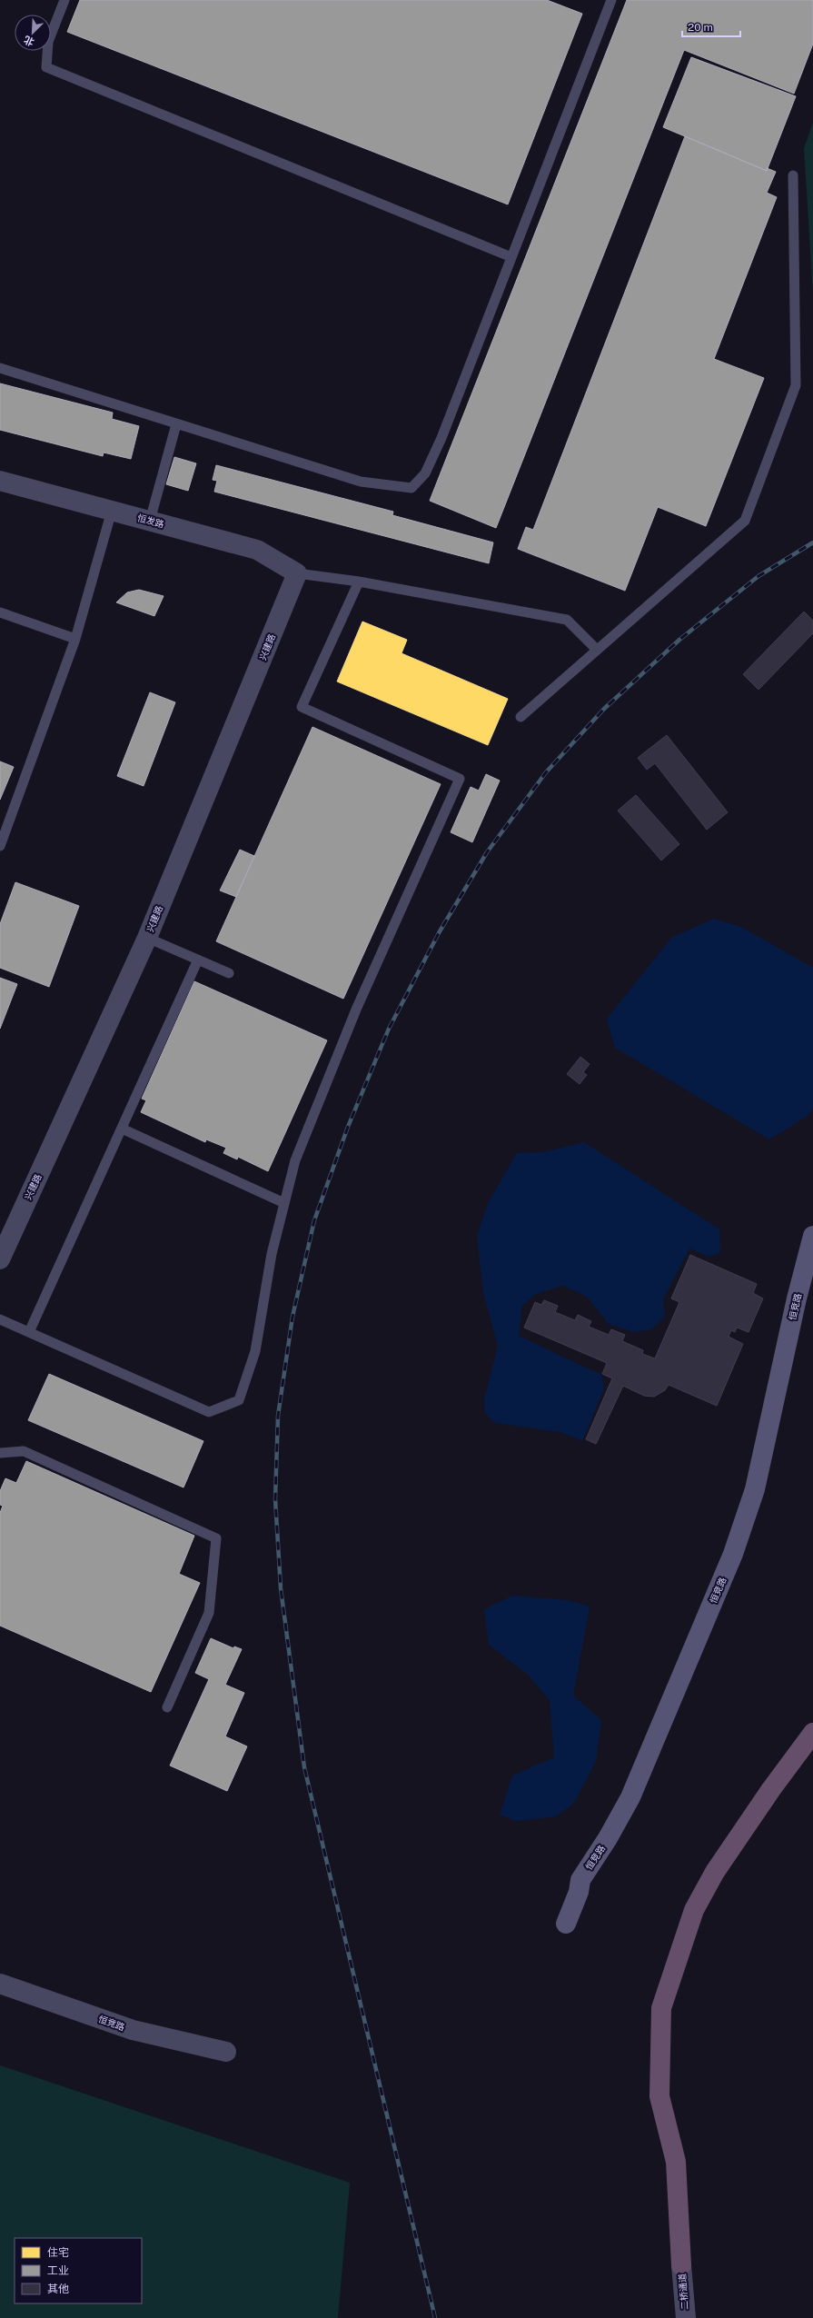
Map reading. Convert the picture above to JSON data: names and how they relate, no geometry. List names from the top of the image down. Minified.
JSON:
{"streets":{"main road":["恒竞路"],"street":["恒发路","兴建路","二桥通道"]},"crossings":[["恒发路","兴建路"]],"legend":["住宅","工业","其他"],"scale_bar":"20 m","north":"bottom left"}
